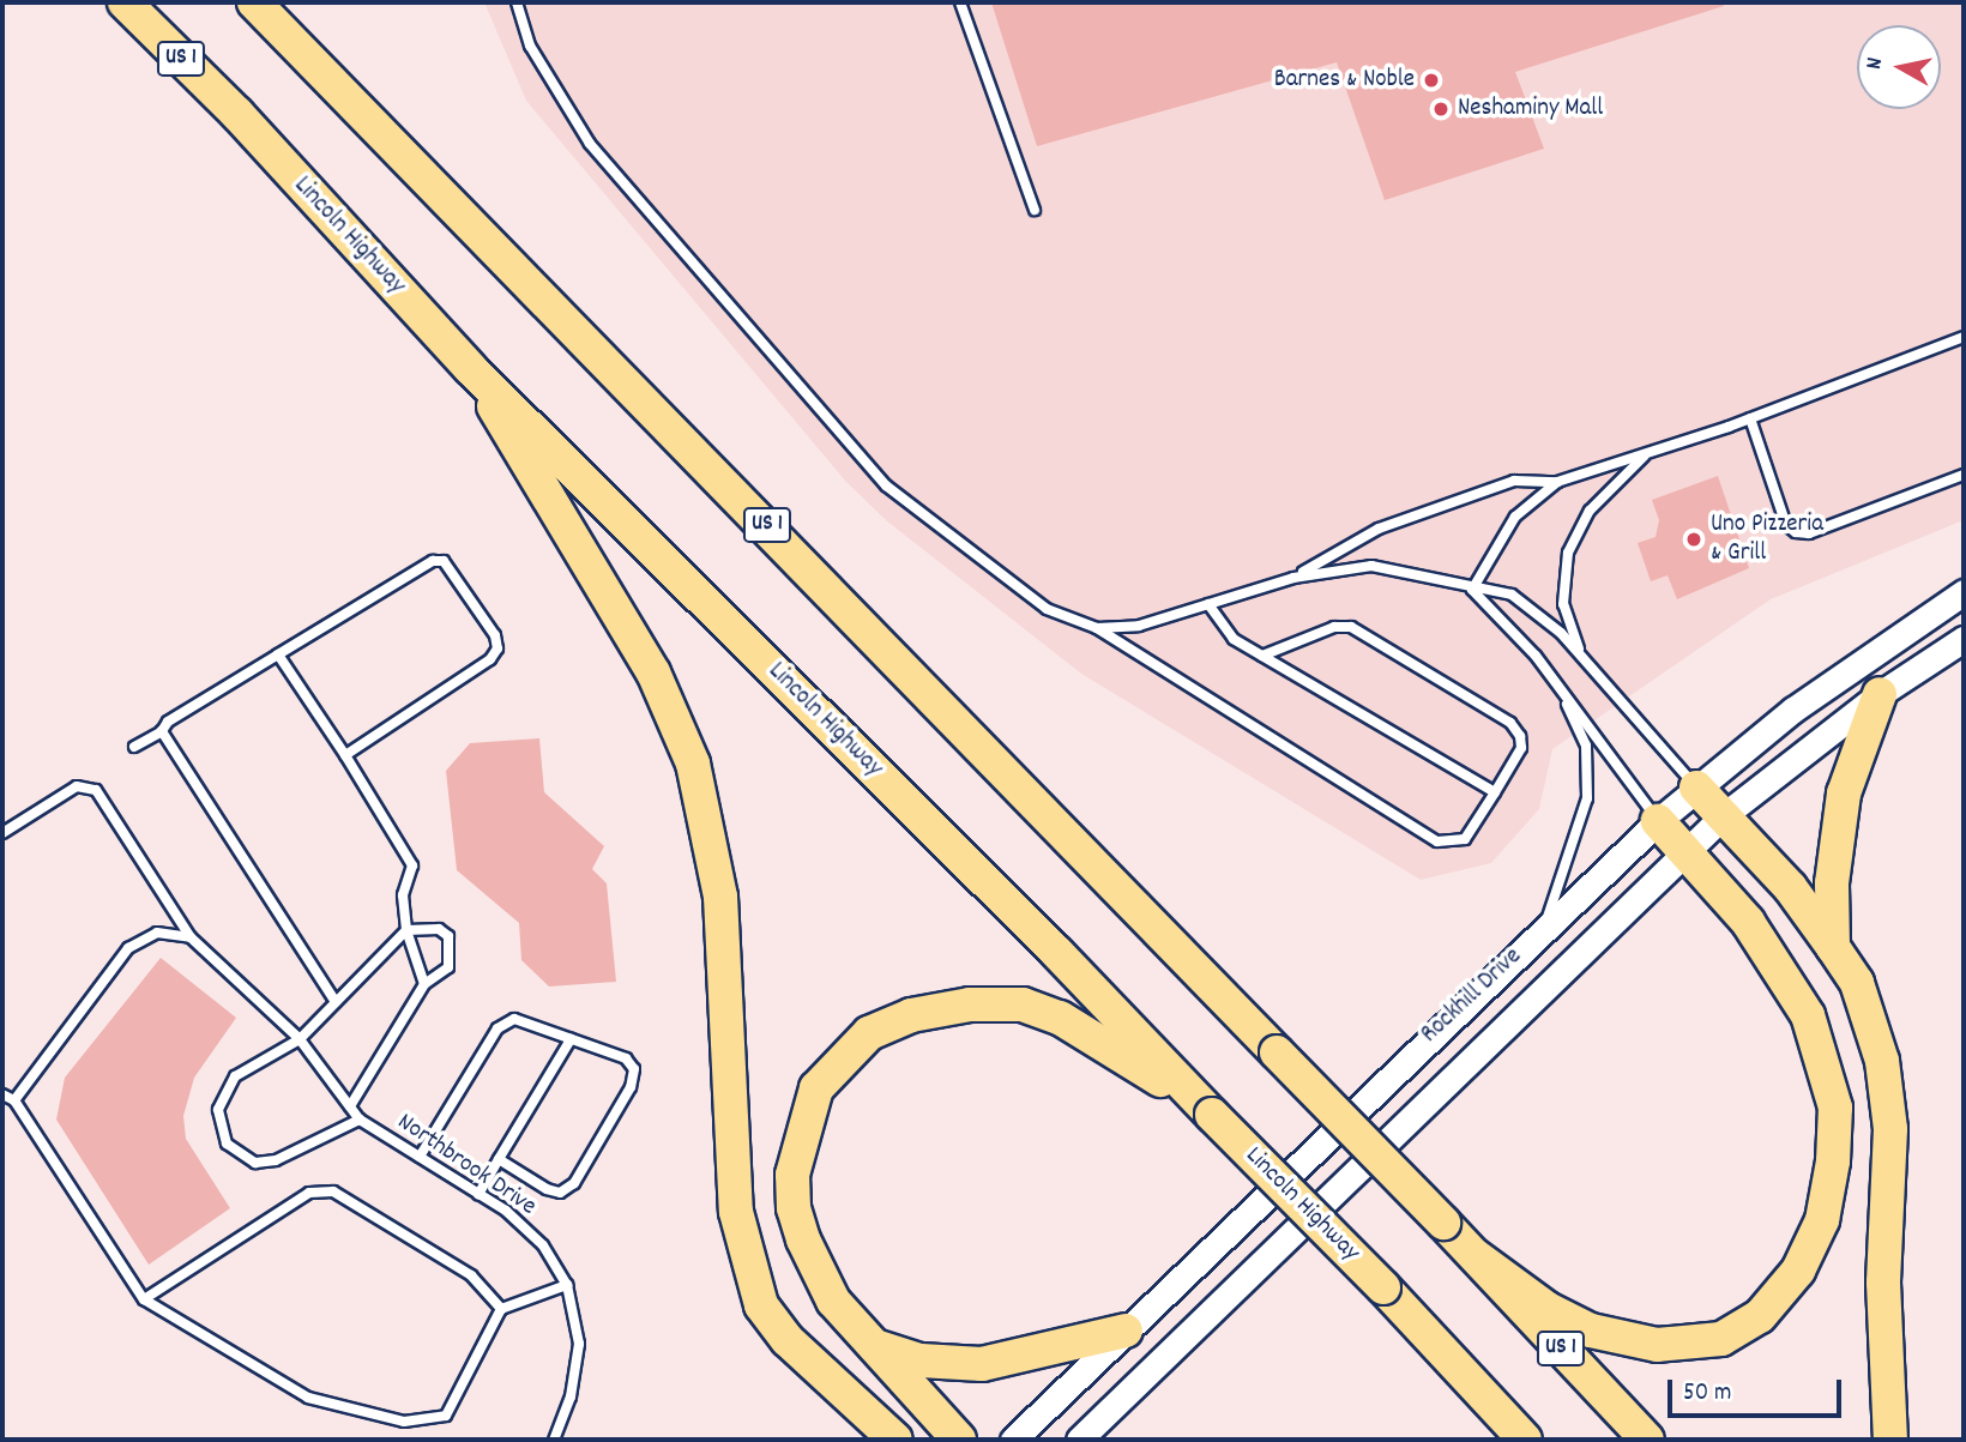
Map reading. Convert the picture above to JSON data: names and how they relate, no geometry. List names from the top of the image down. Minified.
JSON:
{"streets":{"highway":["US 1","Lincoln Highway"],"main road":["Rockhill Drive"],"lane":["Northbrook Drive"]},"places":["Barnes & Noble","Neshaminy Mall","Uno Pizzeria & Grill"],"scale_bar":"50 m","north":"left"}
